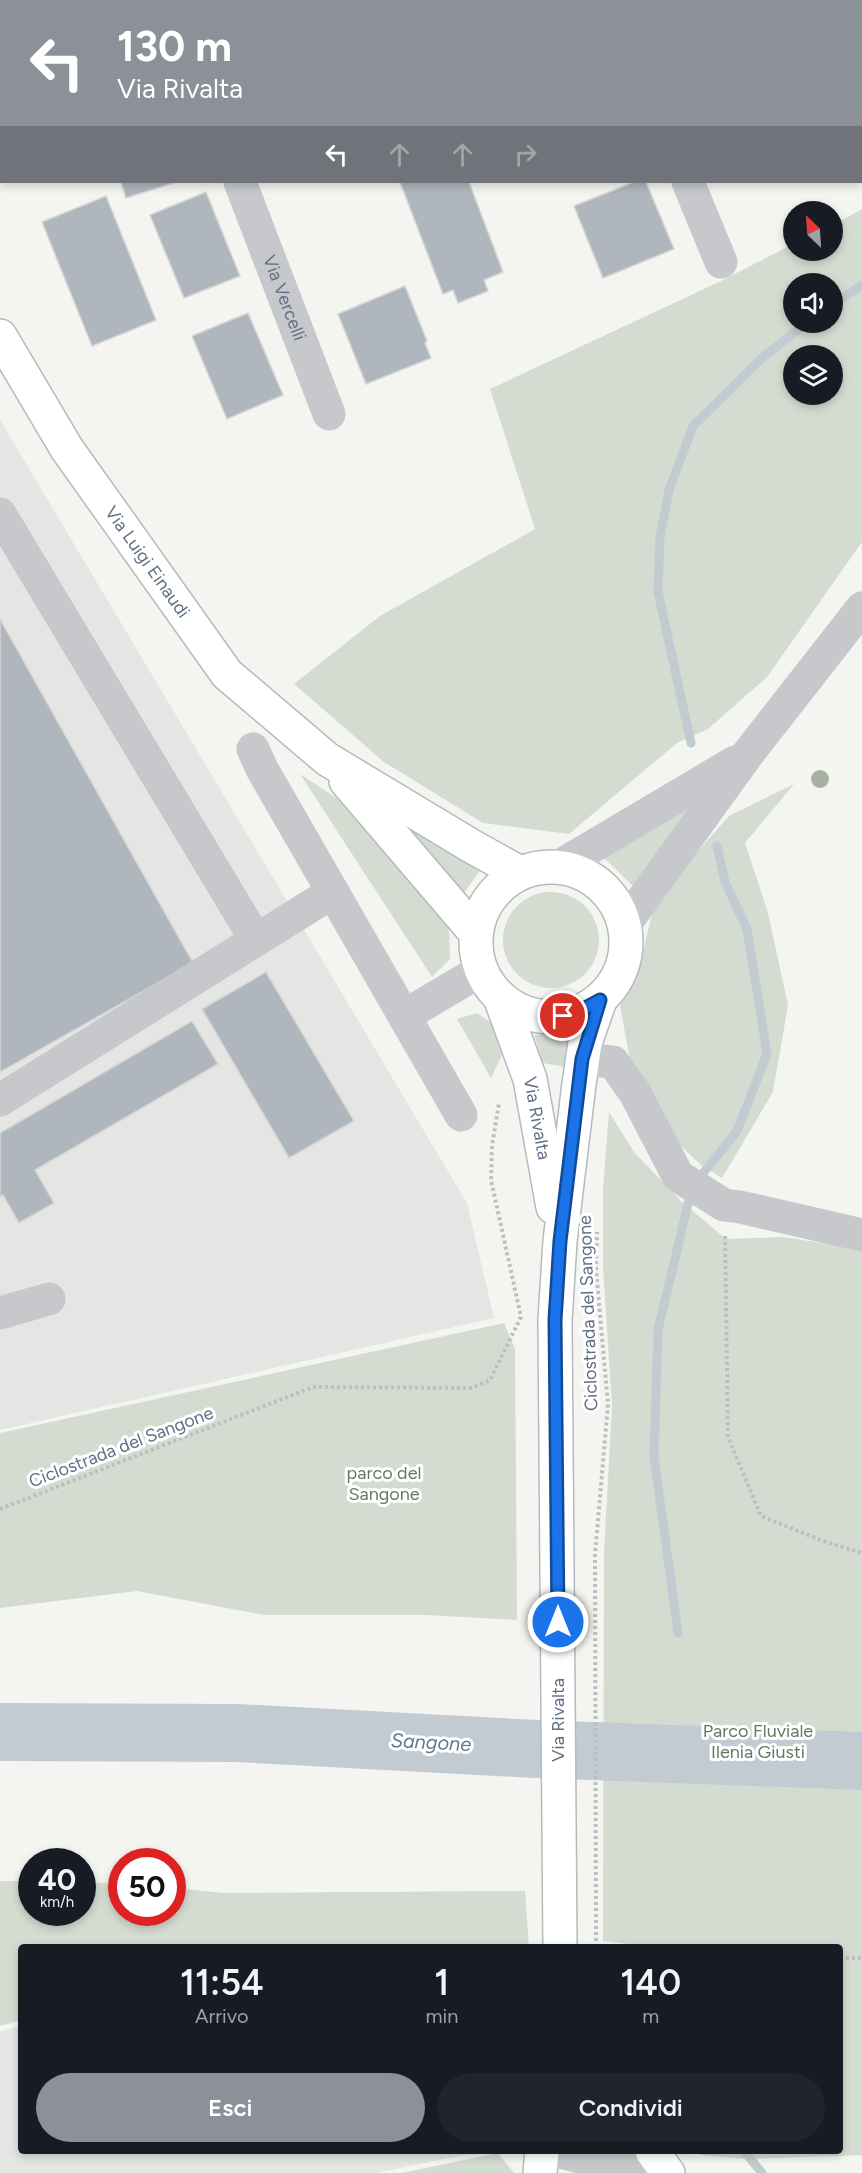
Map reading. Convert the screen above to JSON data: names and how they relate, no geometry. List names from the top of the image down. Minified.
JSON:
{"streets":{"main road":["Via Luigi Einaudi","Via Rivalta"],"street":["Via Vercelli"],"path":["Ciclostrada del Sangone"]},"crossings":[["Via Luigi Einaudi","Via Rivalta"],["Via Rivalta","Ciclostrada del Sangone"]],"water":["Sangone"],"parks":["parco del Sangone","Parco Fluviale Ilenia Giusti"],"north":"top left","page":{"turn":["130 m","Via Rivalta"],"speed":"40 km/h","limit":"50","eta":["11:54","Arrivo","1","min","140","m"],"buttons":["Esci","Condividi"]}}
